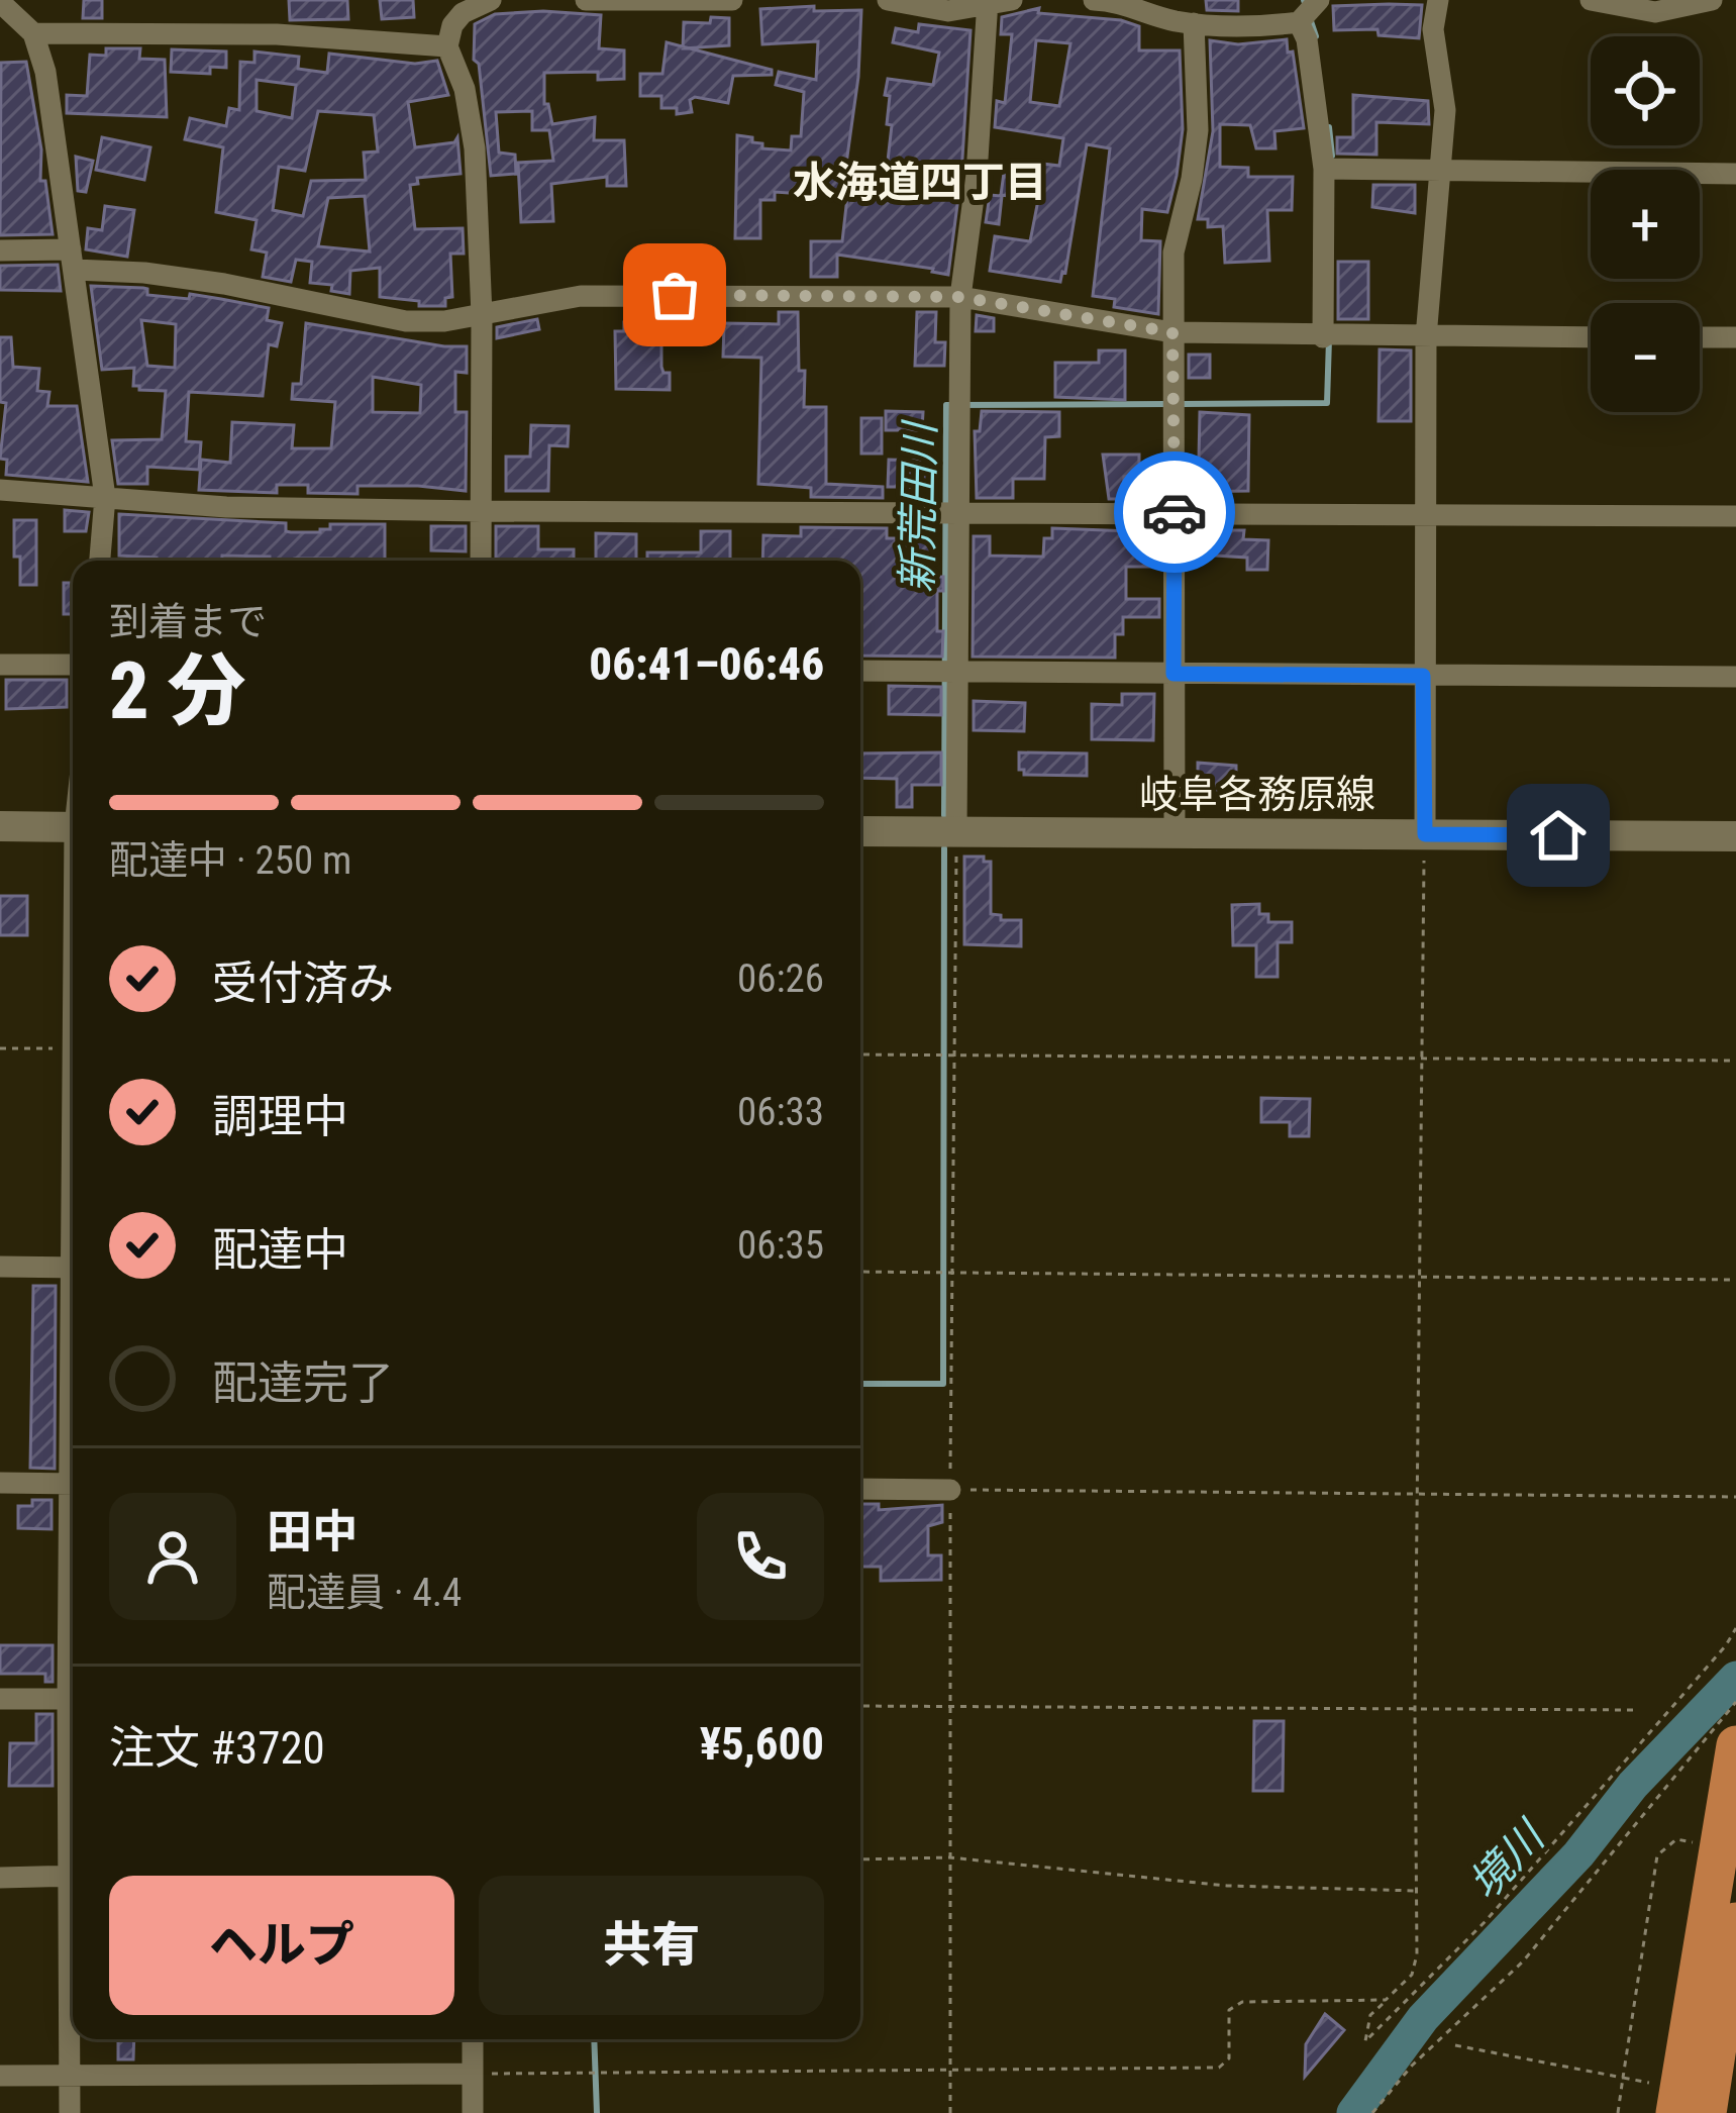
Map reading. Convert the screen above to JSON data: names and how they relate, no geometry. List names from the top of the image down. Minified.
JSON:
{"streets":{"main road":["岐阜各務原線"]},"districts":["水海道四丁目"],"water":["新荒田川","境川"],"page":{"map_buttons":["+","−"],"heading":["2 分","到着まで","06:41–06:46"],"panel":["田中","配達員 · 4.4","注文 #3720","¥5,600"],"bar":"配達中 · 250 m","list":[["受付済み","06:26"],["調理中","06:33"],["配達中","06:35"],"配達完了"],"buttons":["ヘルプ","共有"]}}
